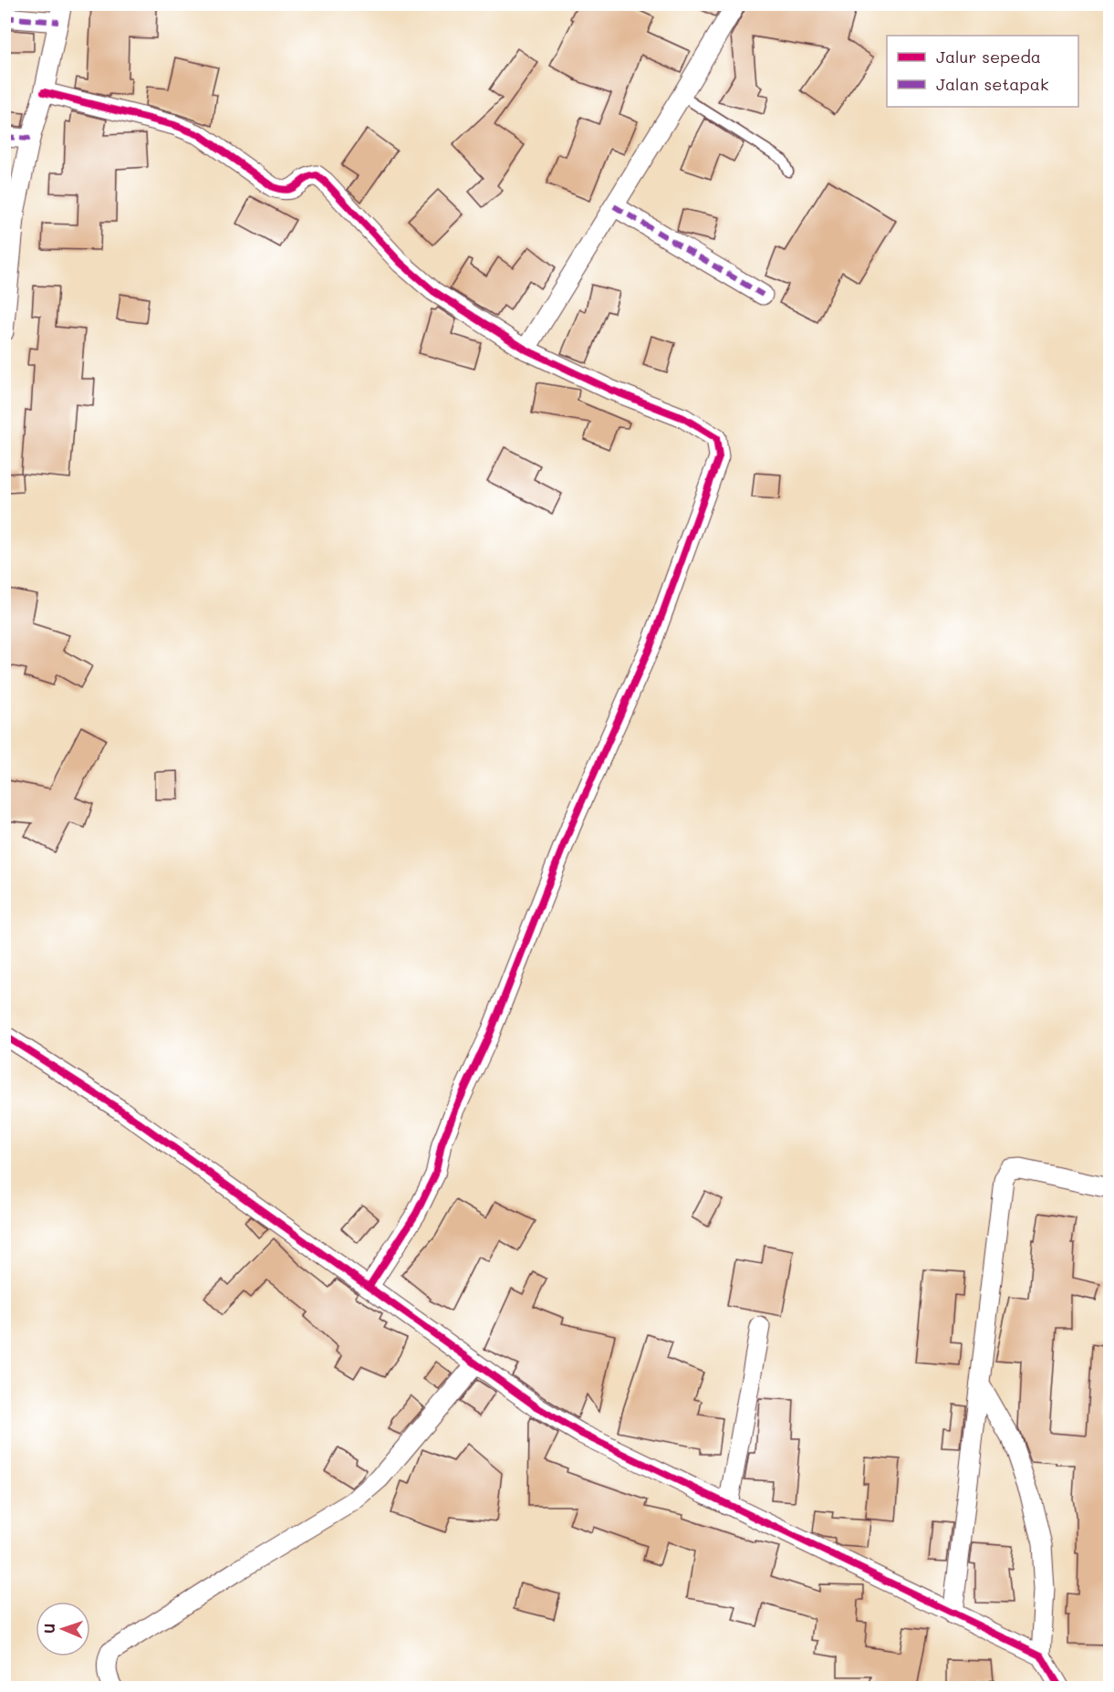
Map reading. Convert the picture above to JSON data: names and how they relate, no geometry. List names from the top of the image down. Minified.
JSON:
{"legend":["Jalur sepeda","Jalan setapak"],"north":"left"}
